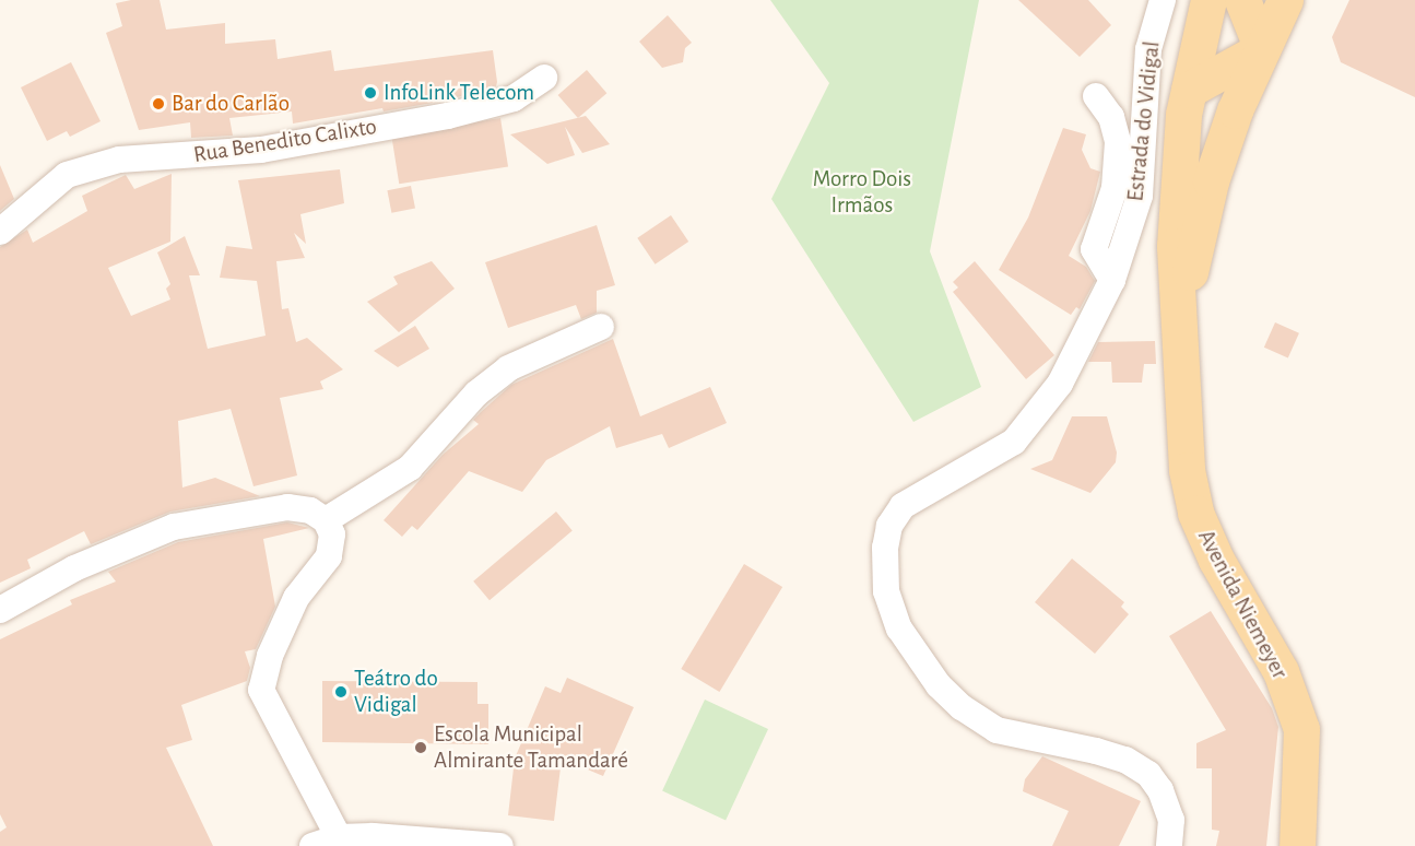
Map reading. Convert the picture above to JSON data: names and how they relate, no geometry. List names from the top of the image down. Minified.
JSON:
{"streets":{"main road":["Avenida Niemeyer"],"street":["Estrada do Vidigal","Rua Benedito Calixto"]},"parks":["Morro Dois Irmãos"],"places":["InfoLink Telecom","Bar do Carlão","Teátro do Vidigal","Escola Municipal Almirante Tamandaré"]}
